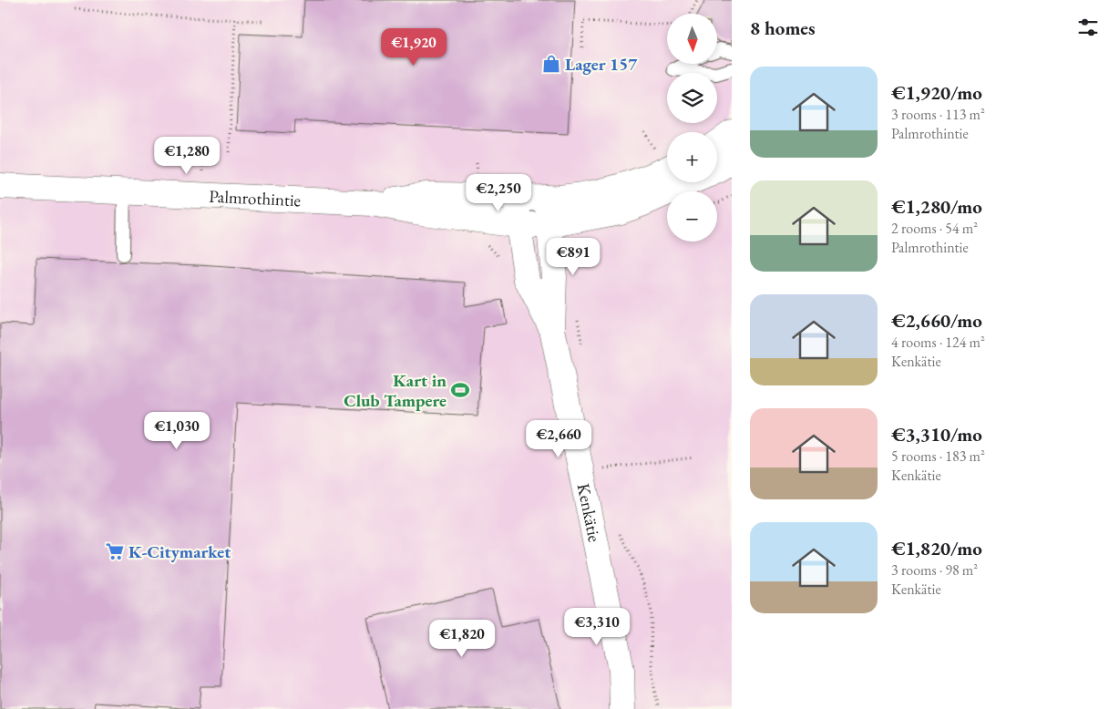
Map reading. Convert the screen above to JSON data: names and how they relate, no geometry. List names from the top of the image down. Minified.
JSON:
{"streets":{"street":["Palmrothintie","Kenkätie"]},"crossings":[["Palmrothintie","Kenkätie"]],"places":{"shop":["Lager 157"],"sports":["Kart in Club Tampere"],"supermarket":["K-Citymarket"]},"north":"bottom","page":{"heading":"8 homes","map_buttons":["+","−"],"price":["€1,920","€1,280","€2,250","€891","€1,030","€2,660","€3,310","€1,820"],"list":[{"name":"€1,920/mo","note":"3 rooms · 113 m² · Palmrothintie"},{"name":"€1,280/mo","note":"2 rooms · 54 m² · Palmrothintie"},{"name":"€2,660/mo","note":"4 rooms · 124 m² · Kenkätie"},{"name":"€3,310/mo","note":"5 rooms · 183 m² · Kenkätie"},{"name":"€1,820/mo","note":"3 rooms · 98 m² · Kenkätie"}]}}
